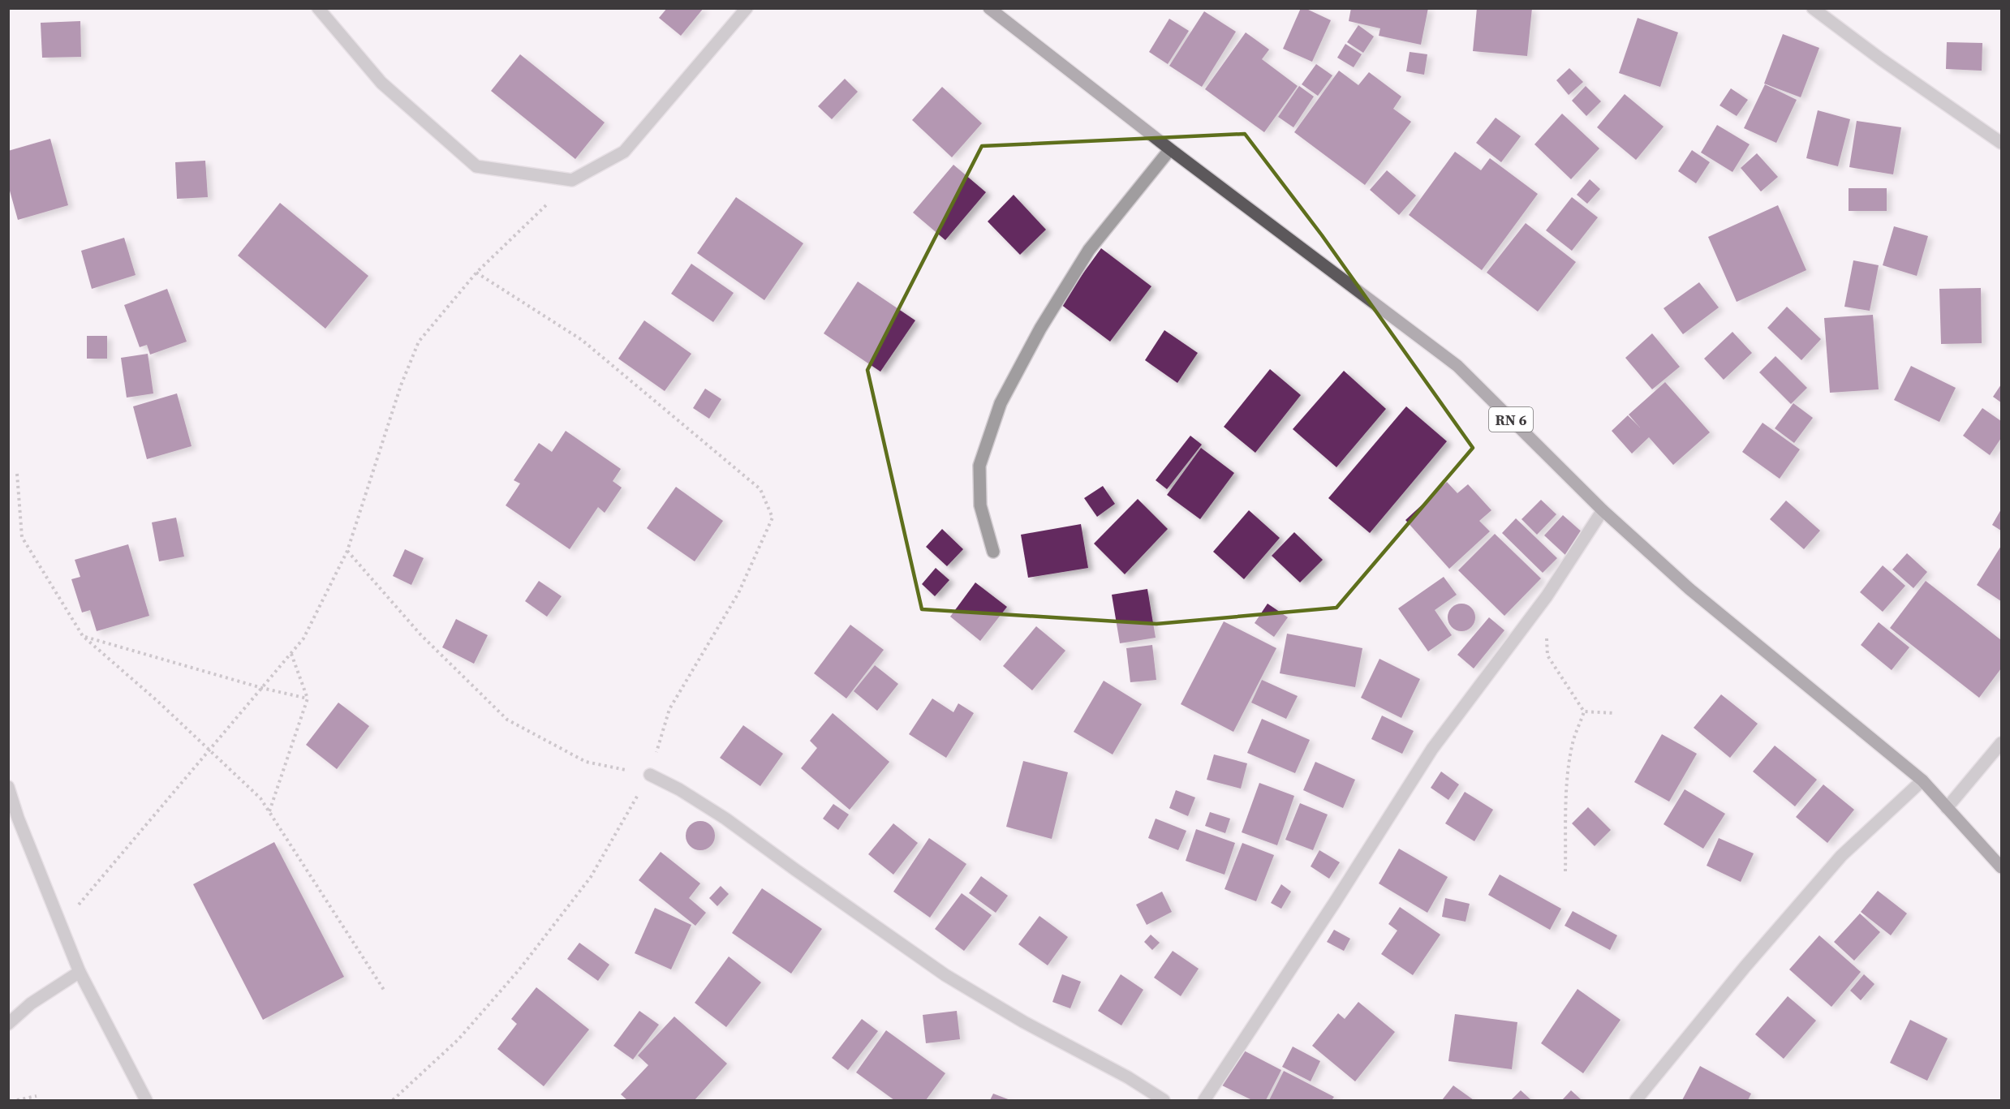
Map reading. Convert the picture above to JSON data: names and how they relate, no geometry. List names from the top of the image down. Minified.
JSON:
{"streets":{"main road":["RN 6"]}}
